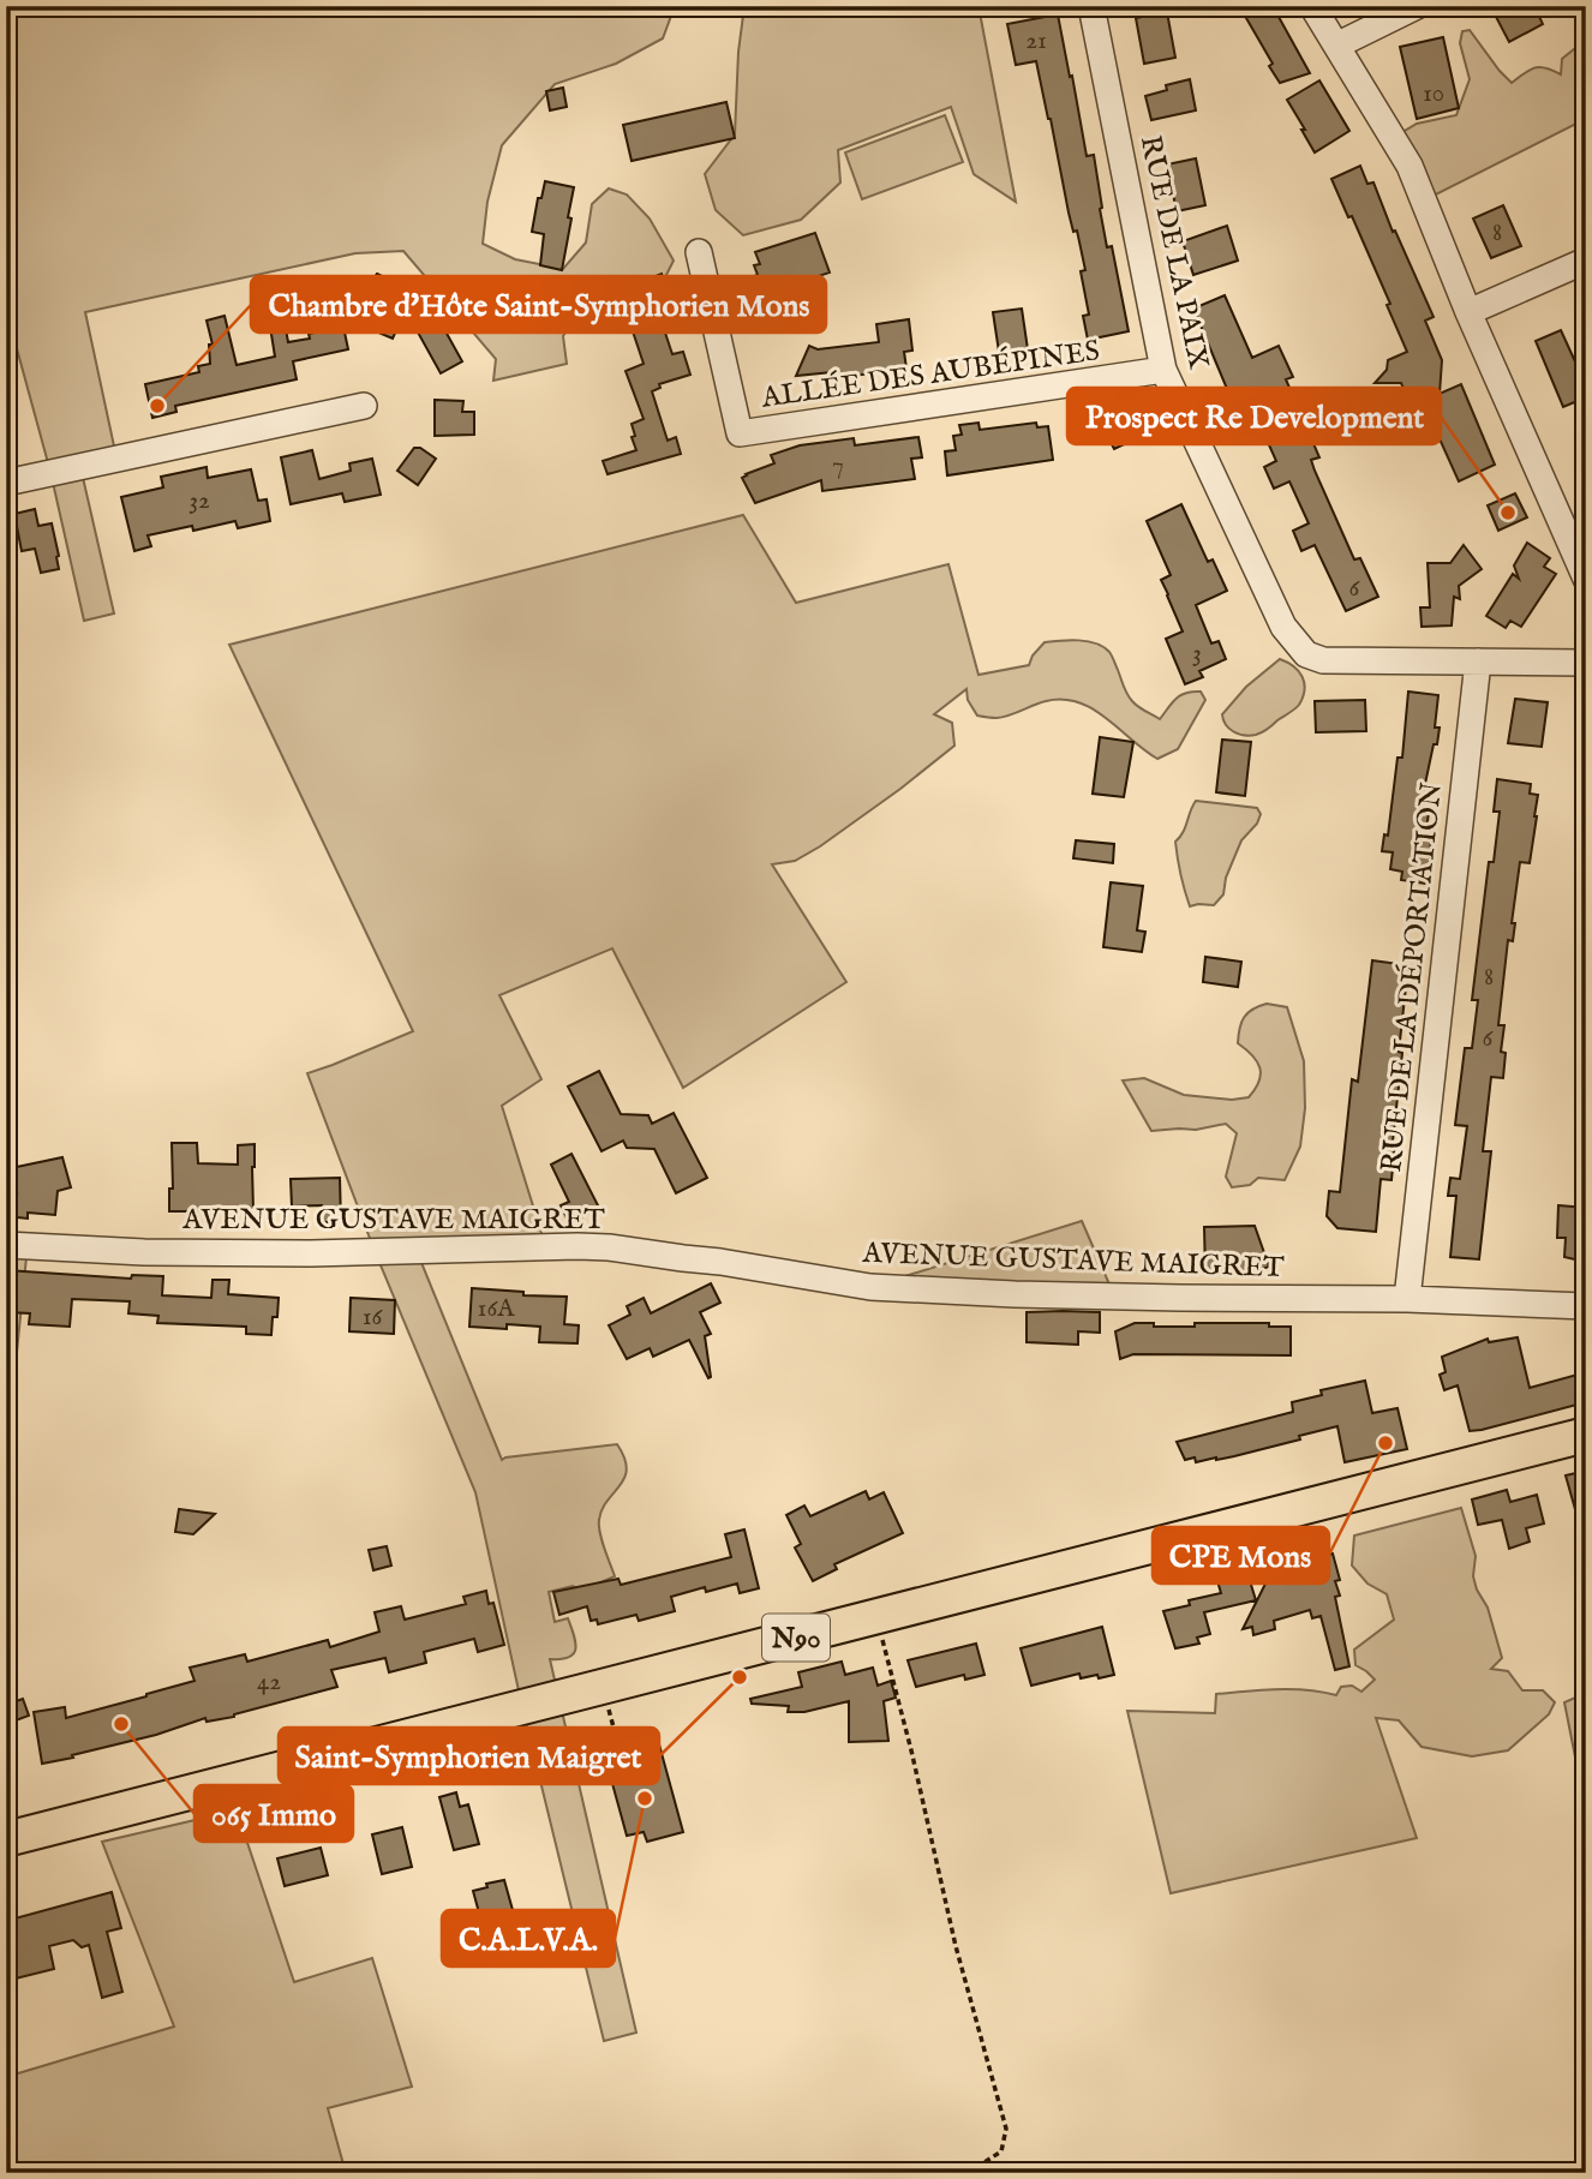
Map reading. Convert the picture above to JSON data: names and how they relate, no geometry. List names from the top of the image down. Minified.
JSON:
{"streets":{"main road":["N90"],"street":["RUE DE LA PAIX","ALLÉE DES AUBÉPINES","RUE DE LA DÉPORTATION","AVENUE GUSTAVE MAIGRET"]},"crossings":[["RUE DE LA PAIX","ALLÉE DES AUBÉPINES"],["RUE DE LA PAIX","RUE DE LA DÉPORTATION"],["RUE DE LA DÉPORTATION","AVENUE GUSTAVE MAIGRET"]],"places":["Chambre d'Hôte Saint-Symphorien Mons","Prospect Re Development","CPE Mons","Saint-Symphorien Maigret","065 Immo","C.A.L.V.A."],"house_numbers":["21","10","8","7","32","6","3","8","6","16A","16","42"]}
